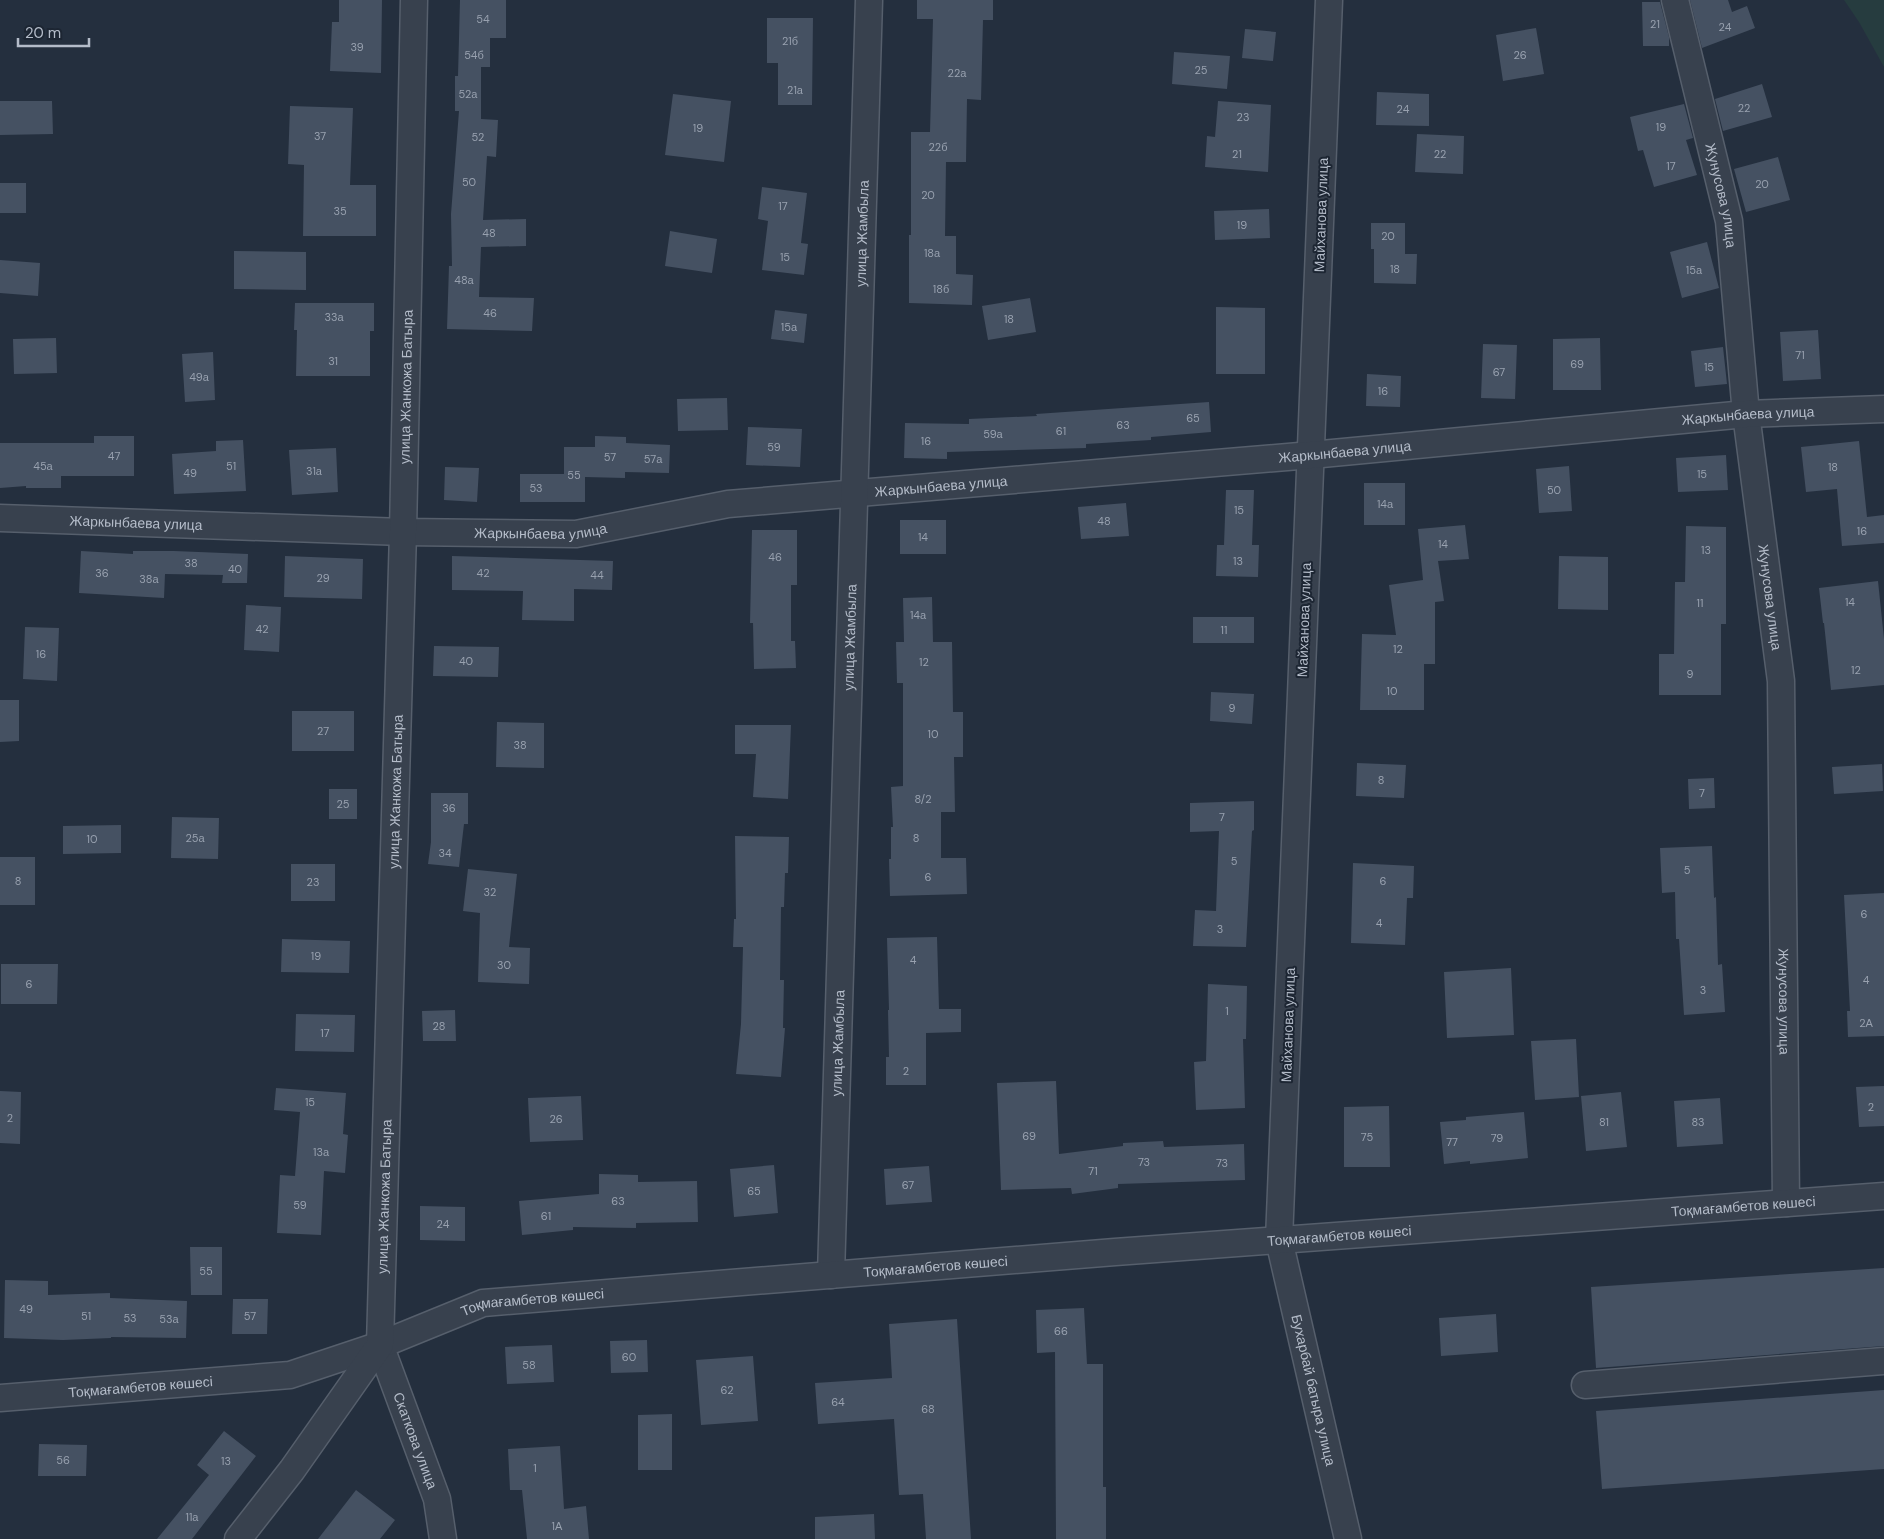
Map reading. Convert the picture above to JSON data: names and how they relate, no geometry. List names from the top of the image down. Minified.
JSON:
{"streets":{"street":["Жунусова улица","Майханова улица","улица Жамбыла","улица Жанкожа Батыра","Жаркынбаева улица","Тоқмағамбетов көшесі","Бухарбай батыра улица","Скаткова улица"]},"crossings":[["Жунусова улица","Жаркынбаева улица"],["Жунусова улица","Тоқмағамбетов көшесі"],["Майханова улица","Жаркынбаева улица"],["Майханова улица","Тоқмағамбетов көшесі"],["Майханова улица","Бухарбай батыра улица"],["улица Жамбыла","Жаркынбаева улица"],["улица Жамбыла","Тоқмағамбетов көшесі"],["улица Жанкожа Батыра","Жаркынбаева улица"],["улица Жанкожа Батыра","Тоқмағамбетов көшесі"],["улица Жанкожа Батыра","Скаткова улица"],["Тоқмағамбетов көшесі","Бухарбай батыра улица"],["Тоқмағамбетов көшесі","Скаткова улица"]],"house_numbers":["54","21","24","21б","39","54б","26","25","22а","21а","52а","22","24","23","19","19","37","52","22б","21","22","17","50","20","20","17","35","19","48","20","18а","15","18","15а","48а","18б","46","33а","18","15а","71","31","69","15","67","49а","16","65","63","61","59а","16","59","47","57","57а","45а","51","18","31а","49","15","55","53","50","14а","15","48","16","14","14","13","46","13","38","40","36","42","44","29","38а","14","11","14а","42","11","12","16","40","12","12","9","10","9","27","10","38","8","7","8/2","25","36","7","25а","8","10","34","5","5","6","8","6","23","32","6","4","3","19","4","30","4","6","3","1","2А","28","17","2","15","2","2","26","81","83","69","75","79","77","13а","73","73","71","67","65","63","59","61","24","55","49","51","57","53","53а","66","60","58","62","64","68","56","13","1","11а","1А"],"scale_bar":"20 m"}
